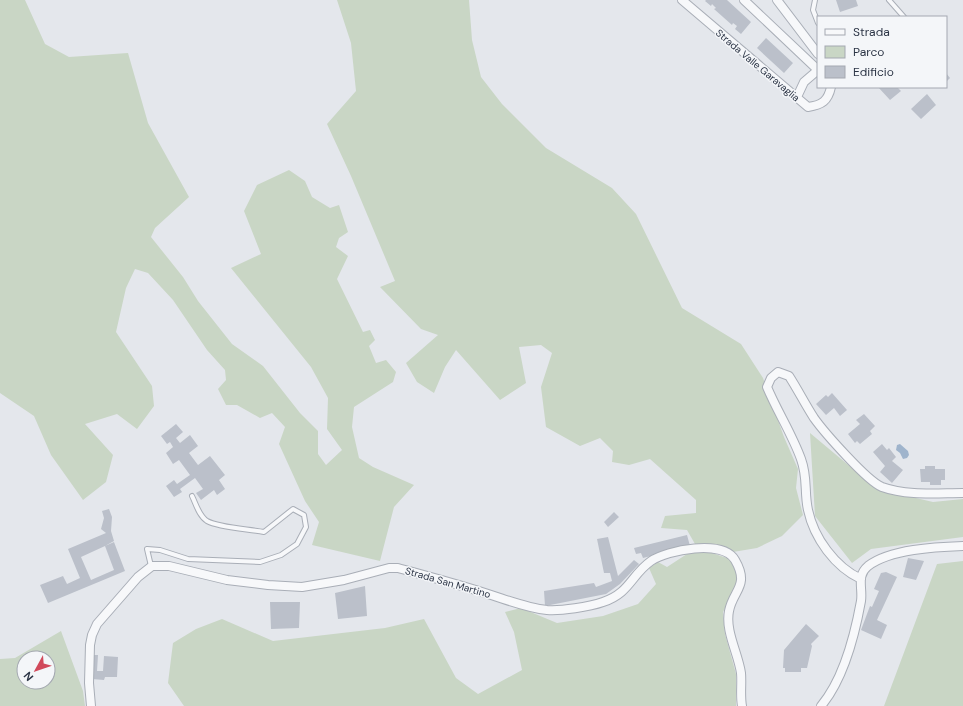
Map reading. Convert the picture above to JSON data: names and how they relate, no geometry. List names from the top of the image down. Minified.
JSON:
{"streets":{"street":["Strada Valle Garavaglia","Strada San Martino"]},"legend":["Strada","Parco","Edificio"],"north":"bottom left"}
